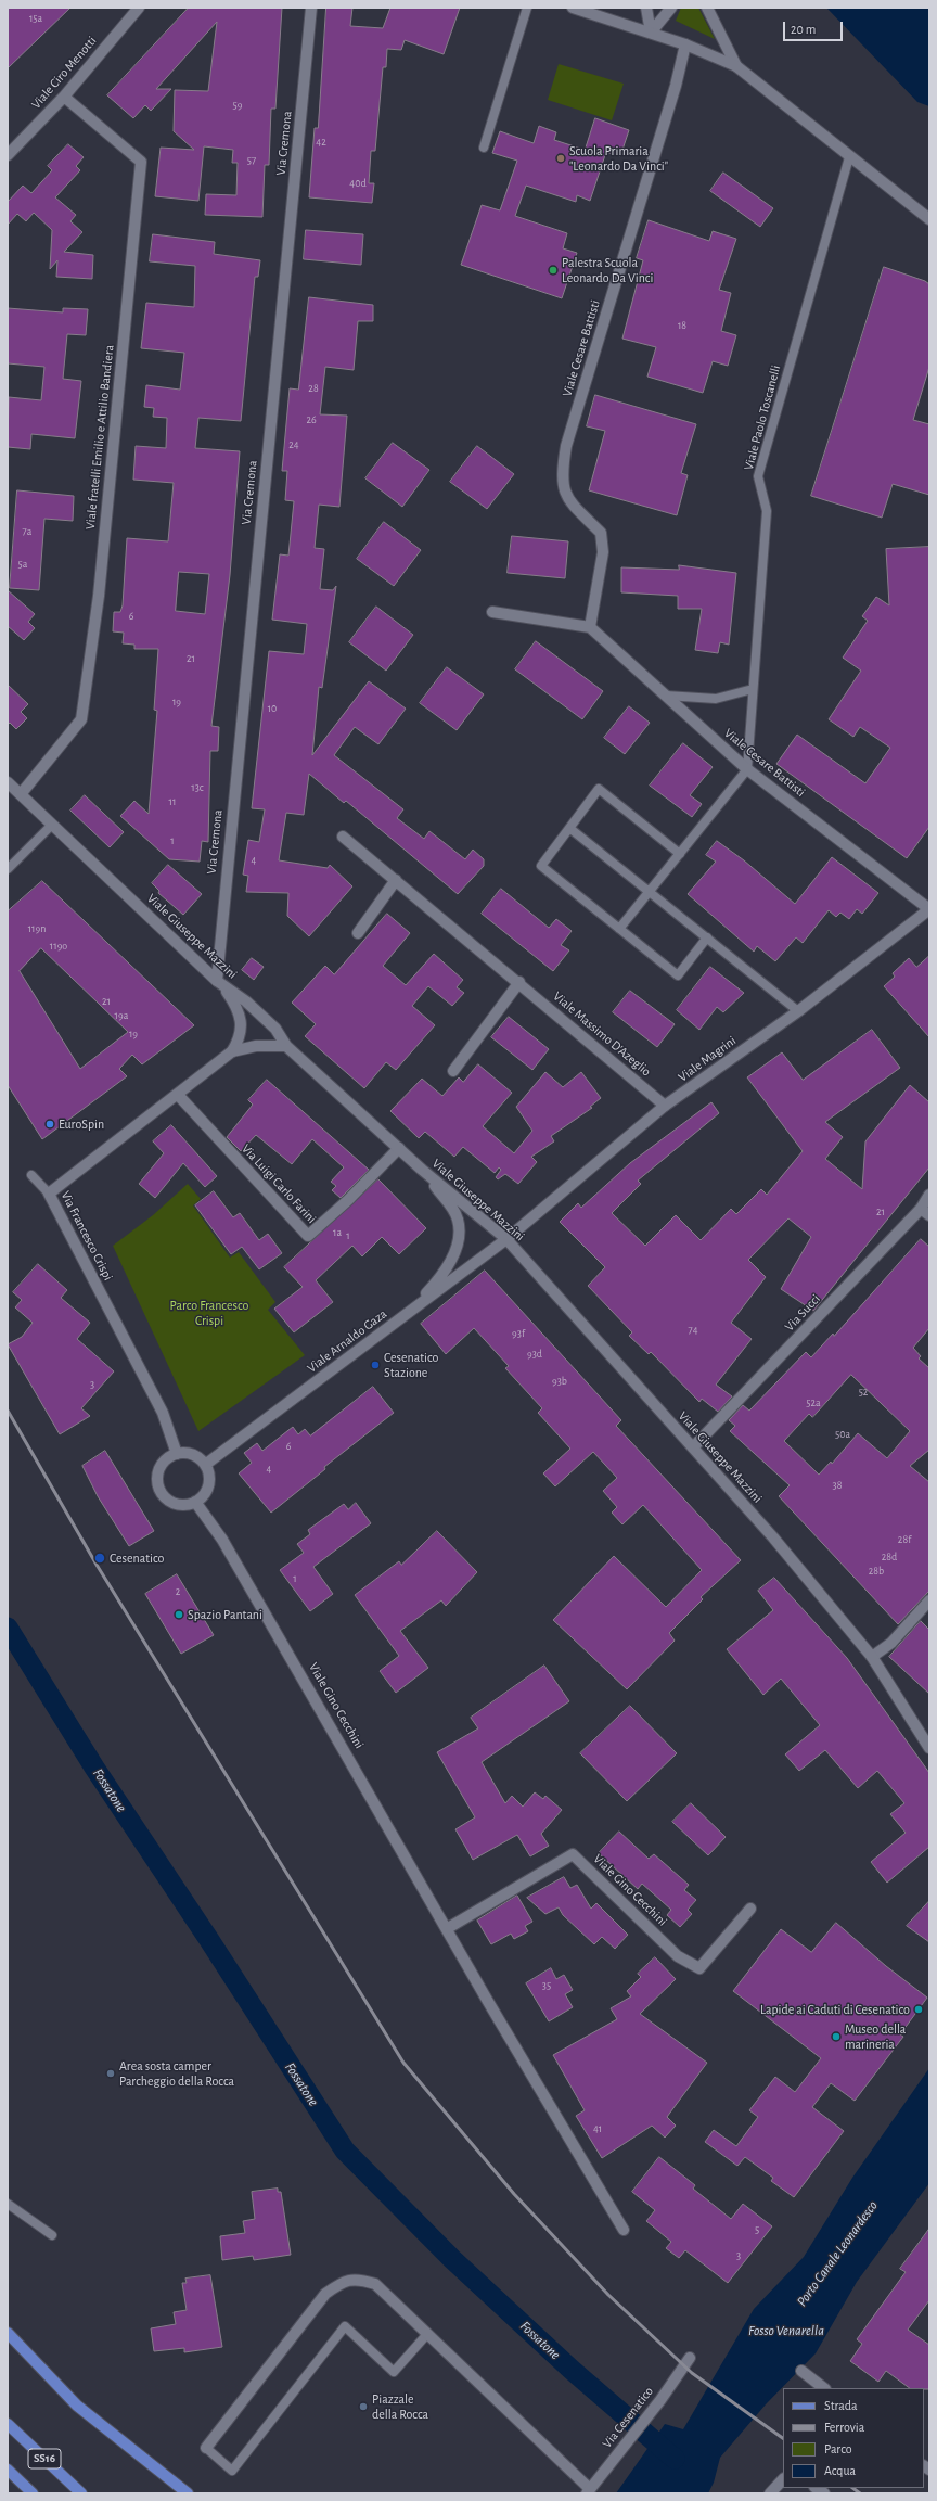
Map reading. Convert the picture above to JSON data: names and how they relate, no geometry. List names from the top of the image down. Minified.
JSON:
{"streets":{"main road":["SS16"],"street":["Viale Ciro Menotti","Via Cremona","Viale Cesare Battisti","Viale fratelli Emilio e Attilio Bandiera","Viale Giuseppe Mazzini","Viale Massimo D'Azeglio","Viale Magrini","Via Luigi Carlo Farini","Via Francesco Crispi","Via Succi","Viale Arnaldo Gaza","Viale Gino Cecchini","Via Cesenatico"],"lane":["Viale Paolo Toscanelli"]},"crossings":[["Viale Ciro Menotti","Viale fratelli Emilio e Attilio Bandiera"],["Via Cremona","Viale Giuseppe Mazzini"],["Via Cremona","Via Francesco Crispi"],["Viale Cesare Battisti","Viale Paolo Toscanelli"],["Viale Cesare Battisti","Viale Magrini"],["Viale fratelli Emilio e Attilio Bandiera","Viale Giuseppe Mazzini"],["Viale Giuseppe Mazzini","Viale Magrini"],["Viale Giuseppe Mazzini","Via Luigi Carlo Farini"],["Viale Giuseppe Mazzini","Via Francesco Crispi"],["Viale Giuseppe Mazzini","Via Succi"],["Viale Giuseppe Mazzini","Viale Arnaldo Gaza"],["Viale Massimo D'Azeglio","Viale Magrini"],["Viale Magrini","Viale Arnaldo Gaza"],["Via Luigi Carlo Farini","Via Francesco Crispi"],["Via Francesco Crispi","Viale Arnaldo Gaza"],["Via Francesco Crispi","Viale Gino Cecchini"],["Viale Arnaldo Gaza","Viale Gino Cecchini"]],"water":["Fossatone","Porto Canale Leonardesco","Fosso Venarella"],"parks":["Parco Francesco Crispi"],"places":["Scuola Primaria \"Leonardo Da Vinci\"","Palestra Scuola Leonardo Da Vinci","EuroSpin","Cesenatico Stazione","Cesenatico","Spazio Pantani","Lapide ai Caduti di Cesenatico","Museo della marineria","Area sosta camper Parcheggio della Rocca","Piazzale della Rocca"],"house_numbers":["15a","59","42","57","40d","18","28","26","24","7a","5a","6","21","19","10","13c","11","1","4","119n","119o","21","19a","19","21","1a","1","74","93f","93d","93b","3","52","52a","50a","6","4","38","28f","28d","28b","1","2","35","41","5","3"],"legend":["Strada","Ferrovia","Parco","Acqua"],"scale_bar":"20 m"}
